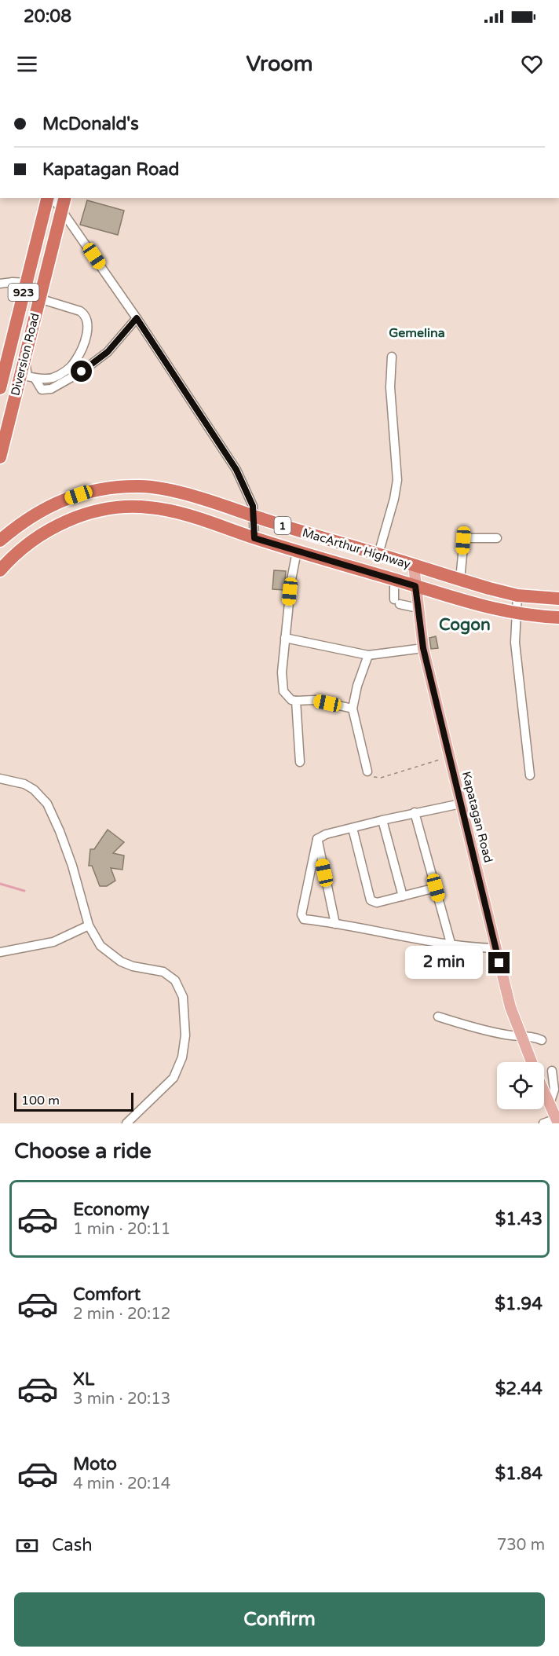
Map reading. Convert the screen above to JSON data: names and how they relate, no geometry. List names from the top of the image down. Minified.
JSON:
{"streets":{"highway":["923","Diversion Road","1","MacArthur Highway"],"main road":["Kapatagan Road"]},"crossings":[["MacArthur Highway","Kapatagan Road"]],"districts":["Gemelina","Cogon"],"scale_bar":"100 m","page":{"status":"20:08","header":"Vroom","banner":["McDonald's","Kapatagan Road"],"bubble":"2 min","scale":"100 m","heading":"Choose a ride","list":[{"name":"Economy","note":"1 min · 20:11","value":"$1.43"},{"name":"Comfort","note":"2 min · 20:12","value":"$1.94"},{"name":"XL","note":"3 min · 20:13","value":"$2.44"},{"name":"Moto","note":"4 min · 20:14","value":"$1.84"}],"pay":["Cash","730 m"],"buttons":"Confirm"}}
